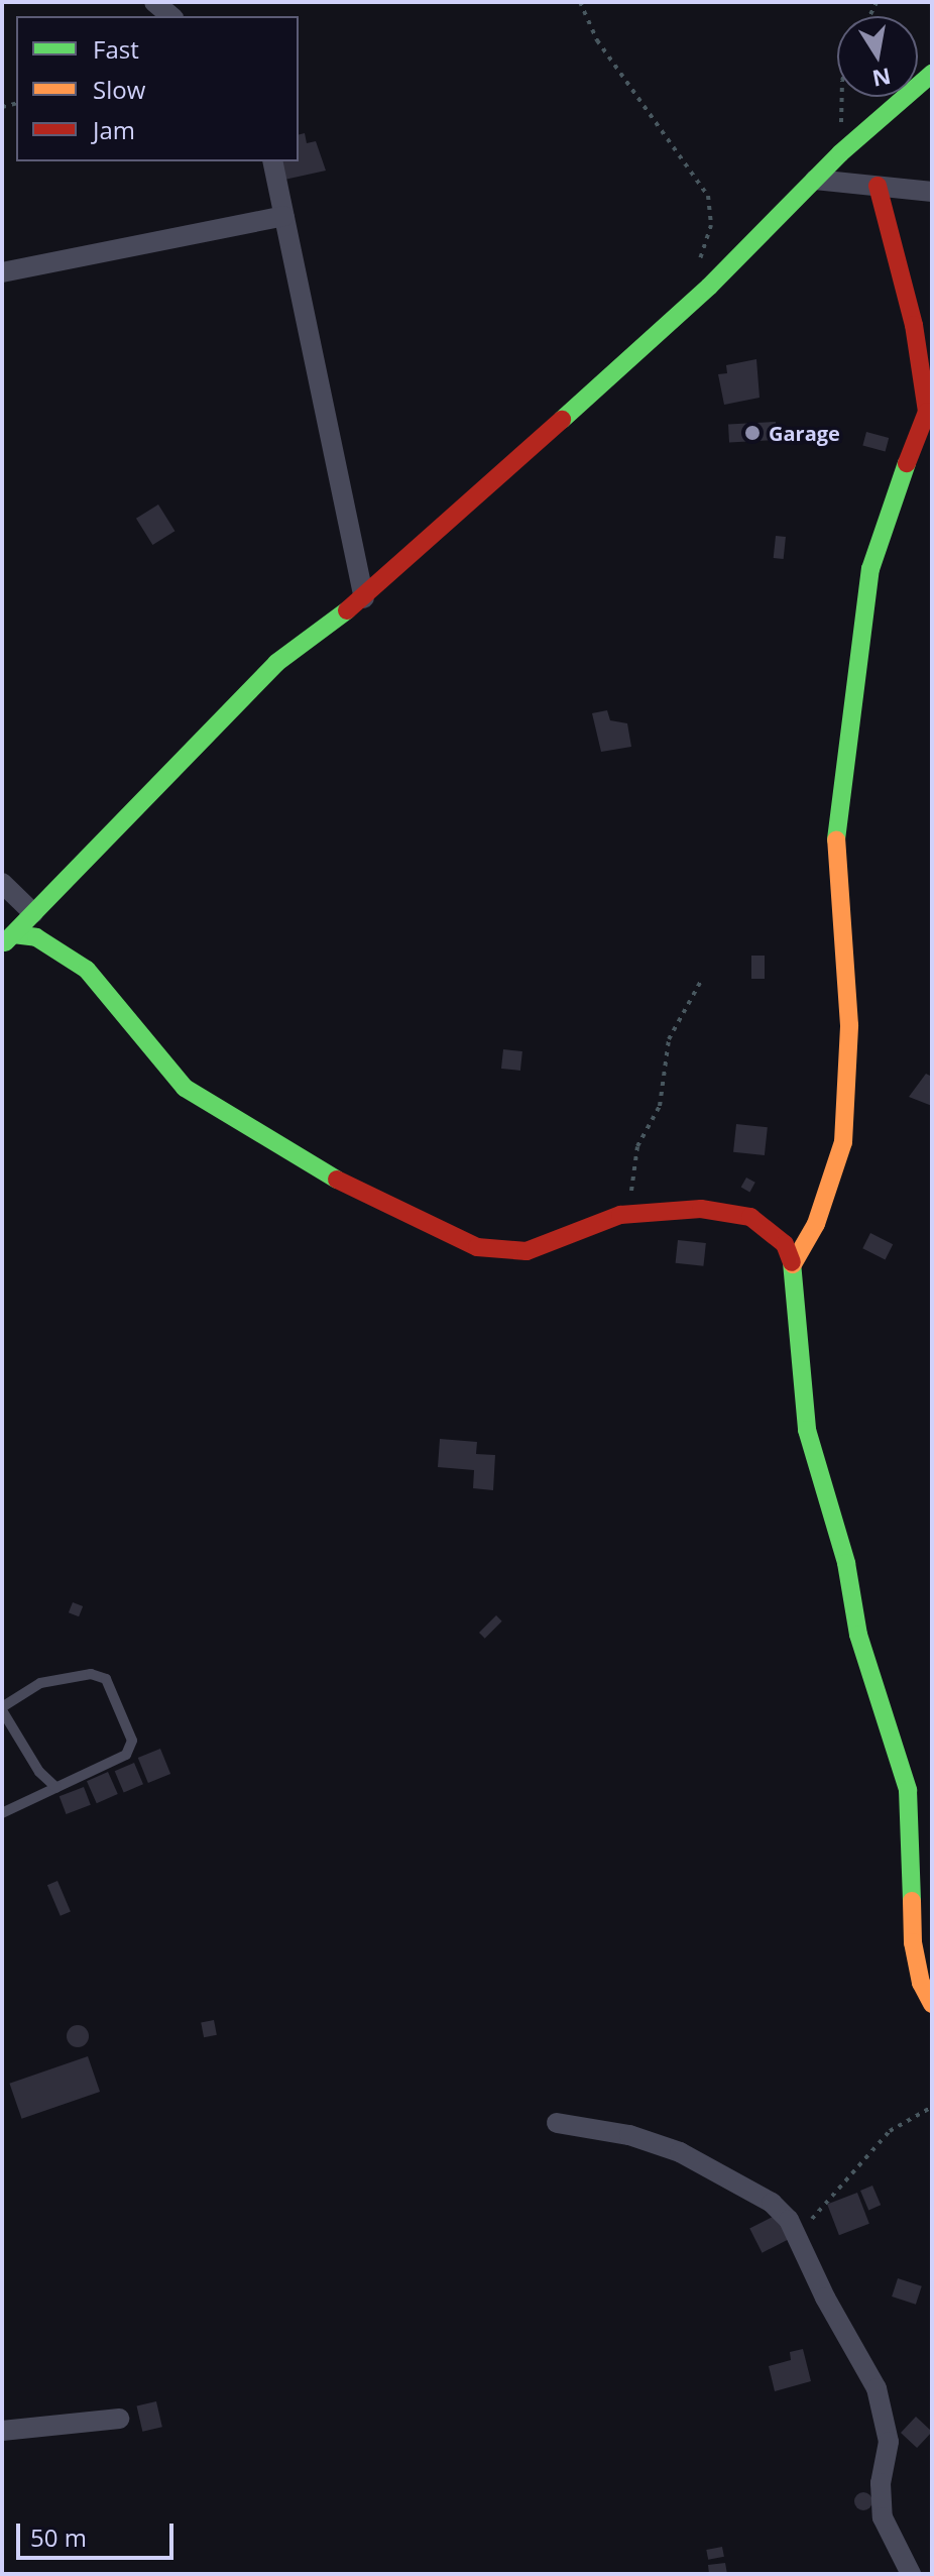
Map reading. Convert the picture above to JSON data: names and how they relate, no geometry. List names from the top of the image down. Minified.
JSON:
{"places":["Garage"],"legend":["Fast","Slow","Jam"],"scale_bar":"50 m","north":"bottom"}
